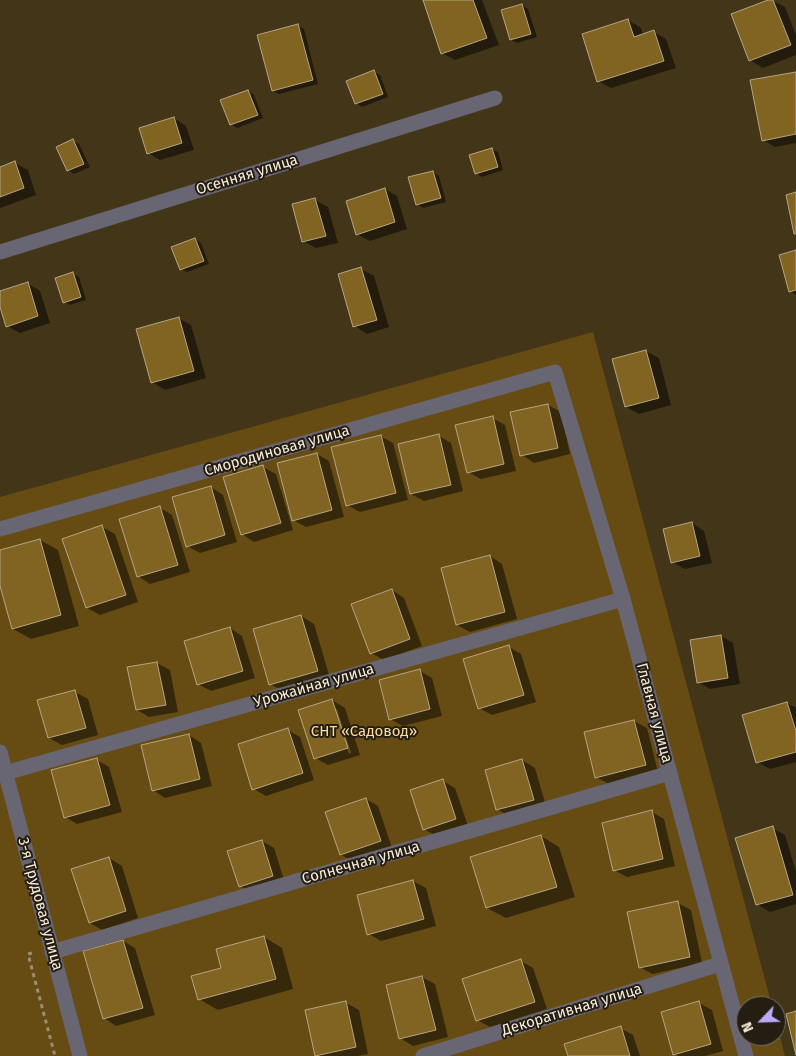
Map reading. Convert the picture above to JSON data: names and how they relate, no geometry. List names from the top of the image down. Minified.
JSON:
{"streets":{"street":["Осенняя улица","Смородиновая улица","Урожайная улица","Главная улица","Солнечная улица","3-я Трудовая улица","Декоративная улица"]},"crossings":[["Смородиновая улица","Главная улица"],["Урожайная улица","Главная улица"],["Урожайная улица","3-я Трудовая улица"],["Главная улица","Солнечная улица"],["Главная улица","Декоративная улица"],["Солнечная улица","3-я Трудовая улица"]],"parks":["СНТ «Садовод»"],"north":"bottom left"}
